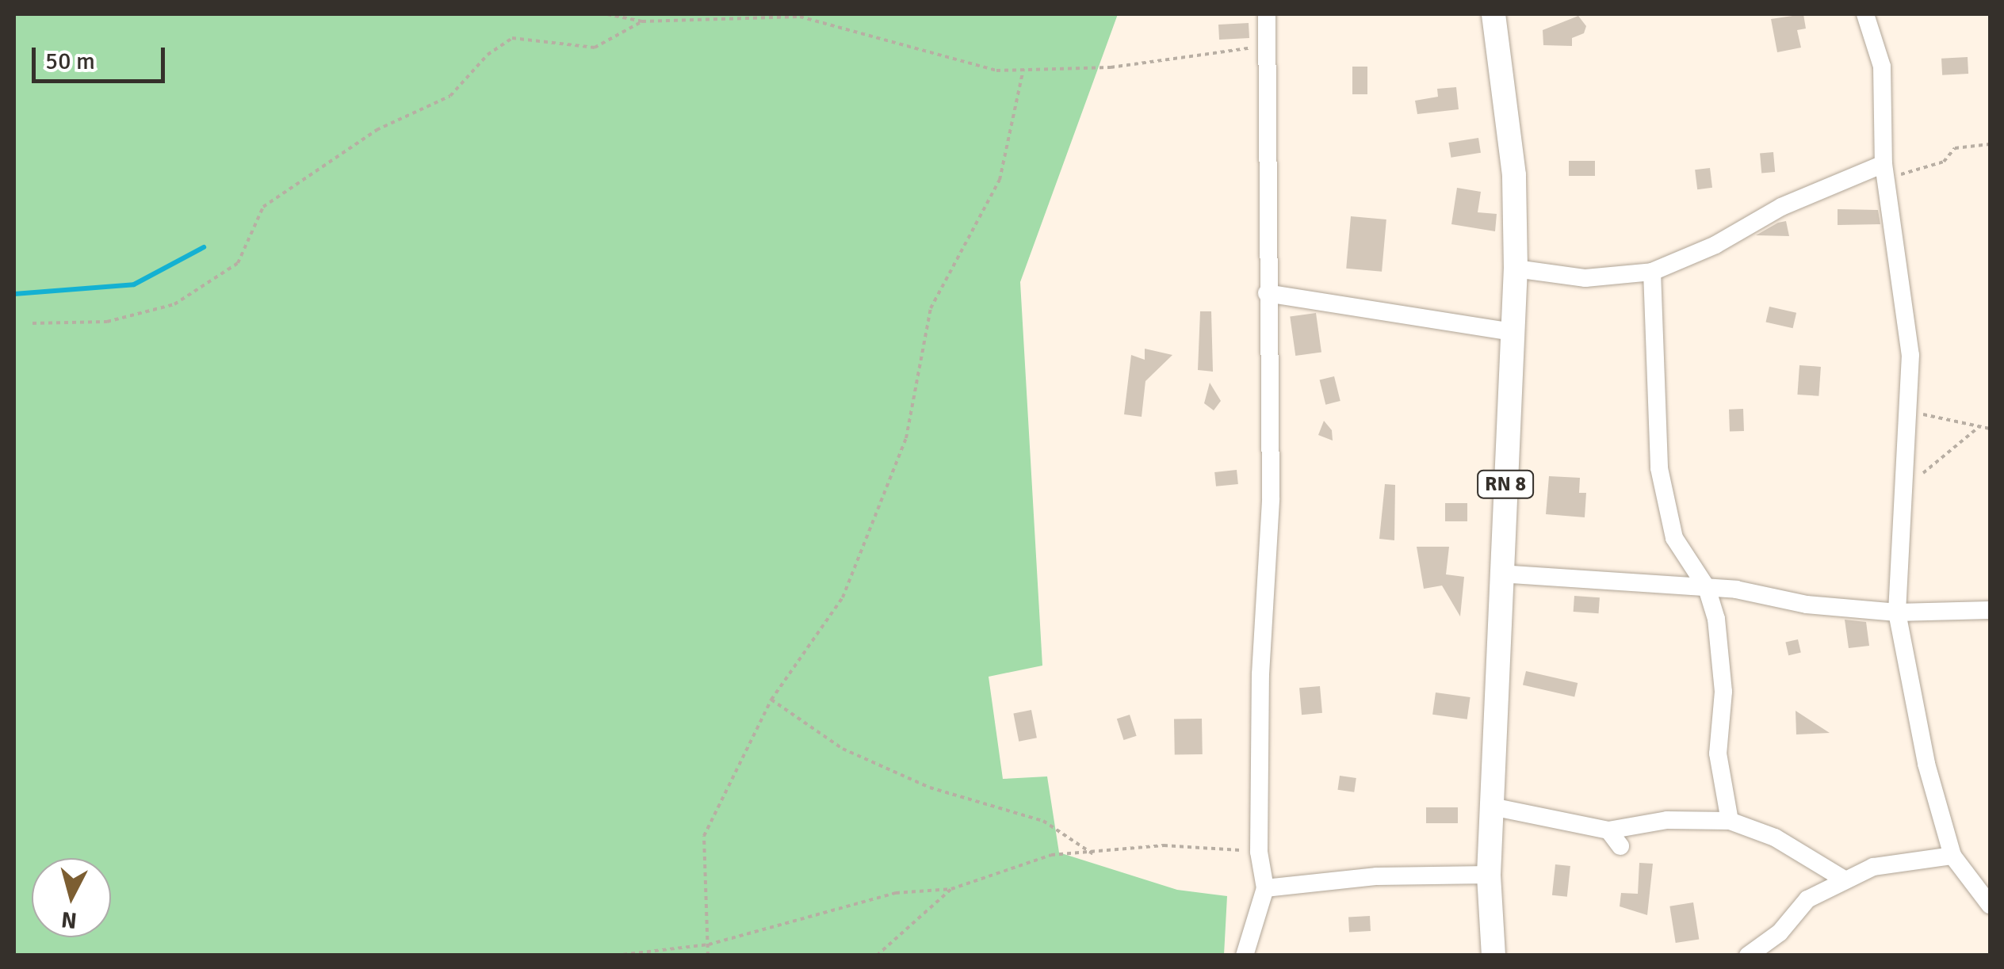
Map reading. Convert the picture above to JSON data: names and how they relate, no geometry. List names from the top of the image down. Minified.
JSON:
{"streets":{"main road":["RN 8"]},"scale_bar":"50 m","north":"bottom"}
